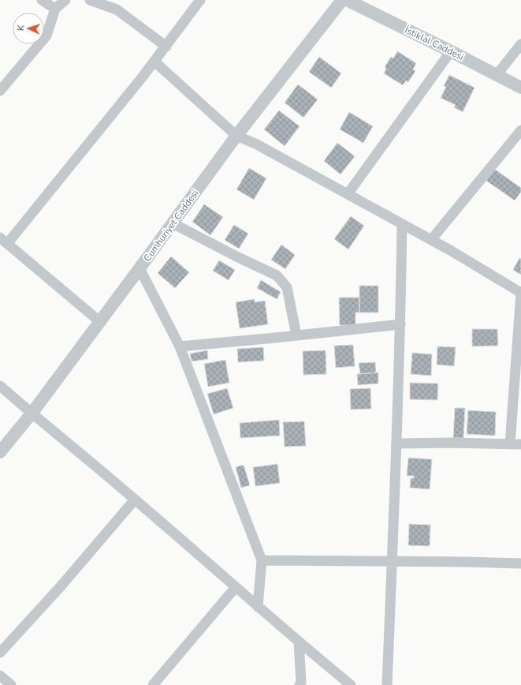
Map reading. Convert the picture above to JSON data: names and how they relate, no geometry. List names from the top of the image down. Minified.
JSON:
{"streets":{"street":["İstiklal Caddesi","Cumhuriyet Caddesi"]},"north":"left"}
